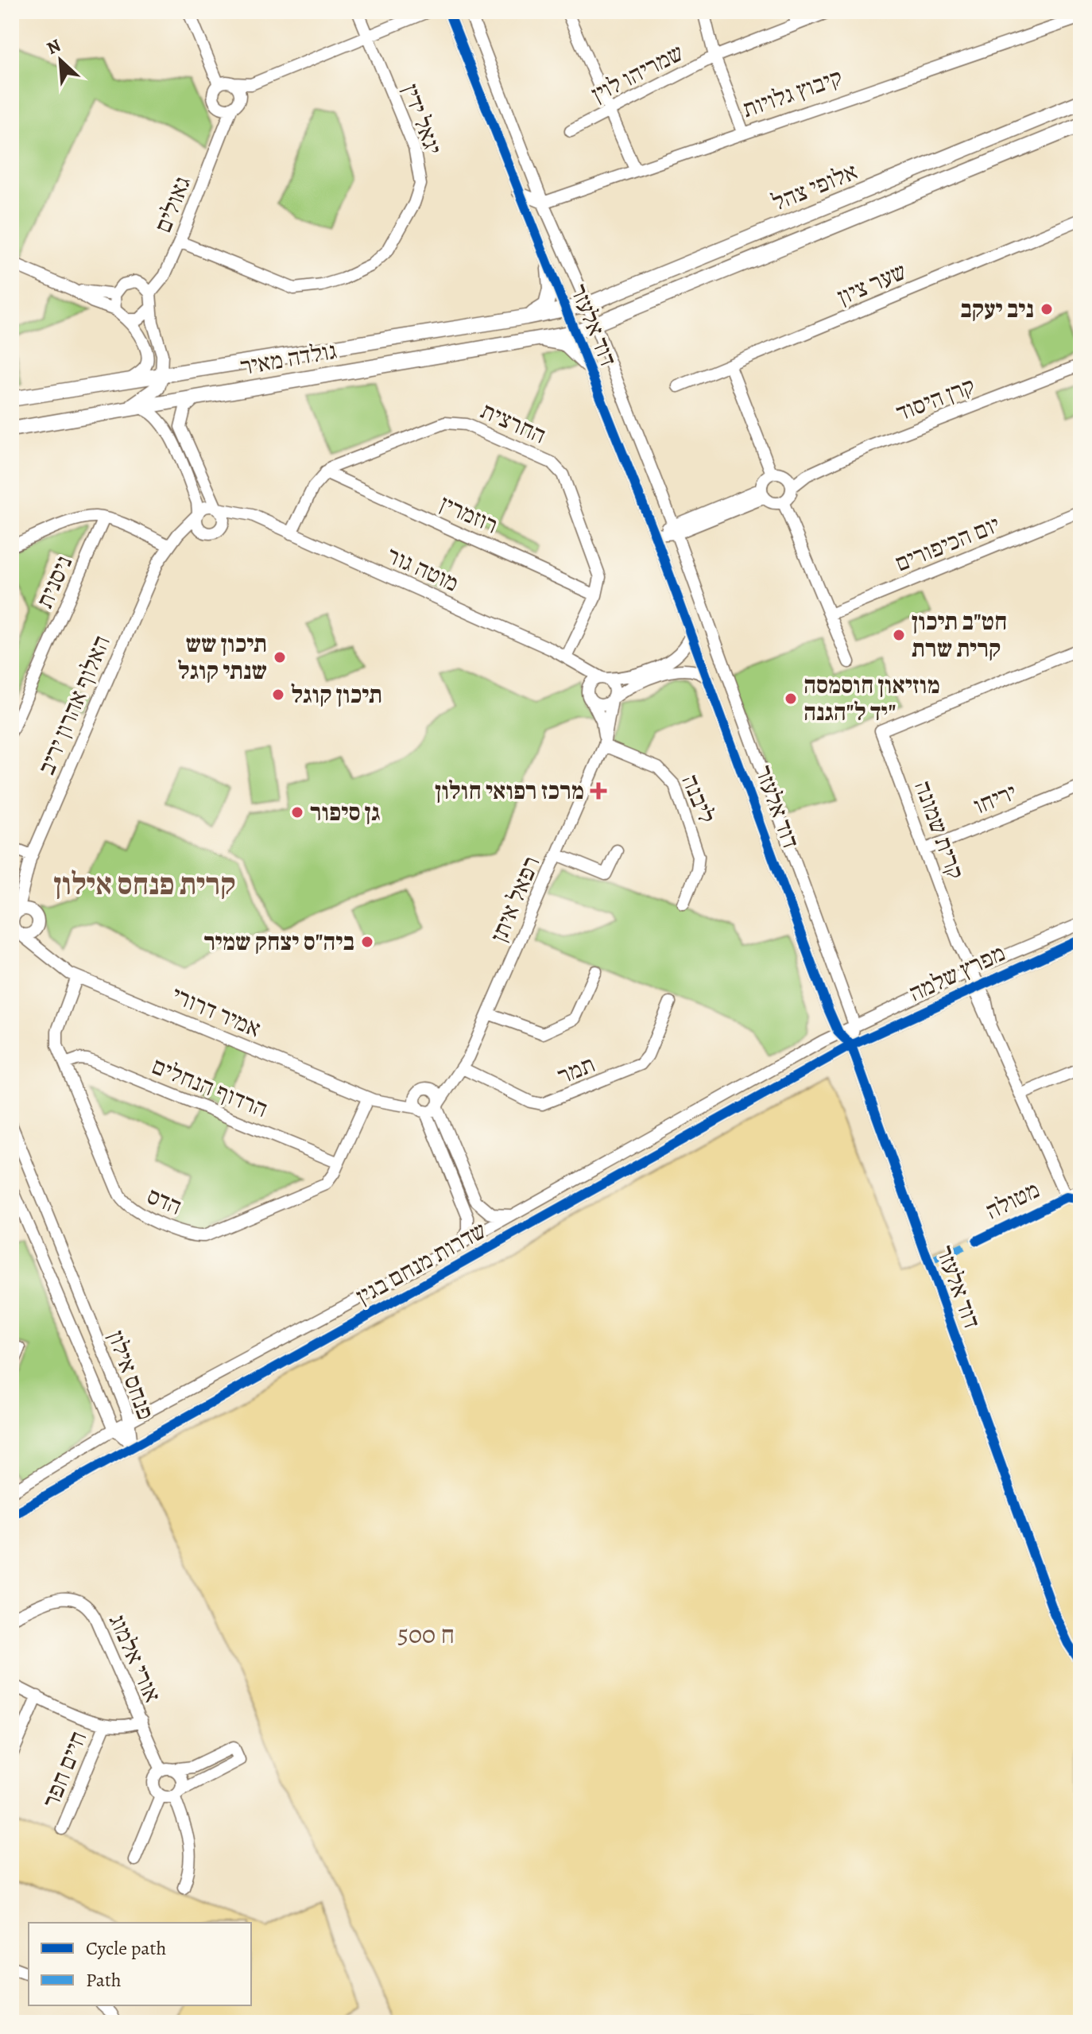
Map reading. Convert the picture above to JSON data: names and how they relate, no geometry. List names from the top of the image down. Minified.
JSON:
{"streets":{"main road":["אלופי צהל","גולדה מאיר"],"street":["שמריהו לוין","קיבוץ גלויות","יגאל ידין","גאולים","שער ציון","דוד אלעזר","קרן היסוד","החרצית","רוזמרין","יום הכיפורים","מוטה גור","ניסנית","האלוף אהרון יריב","ליבנה","יריחו","קרית שמונה","רפאל איתן","מפרץ שלמה","אמיר דרורי","תמר","הרדוף הנחלים","מטולה","הדס","שדרות מנחם בגין","פנחס אילון","אורי אלמוג","חיים חפר"]},"crossings":[["קיבוץ גלויות","דוד אלעזר"],["יגאל ידין","גאולים"],["אלופי צהל","דוד אלעזר"],["אלופי צהל","גולדה מאיר"],["דוד אלעזר","גולדה מאיר"],["דוד אלעזר","מפרץ שלמה"],["דוד אלעזר","שדרות מנחם בגין"],["החרצית","רוזמרין"],["החרצית","מוטה גור"],["מוטה גור","האלוף אהרון יריב"],["מוטה גור","רפאל איתן"],["האלוף אהרון יריב","אמיר דרורי"],["ליבנה","רפאל איתן"],["יריחו","קרית שמונה"],["קרית שמונה","מפרץ שלמה"],["רפאל איתן","אמיר דרורי"],["רפאל איתן","תמר"],["מפרץ שלמה","שדרות מנחם בגין"],["אמיר דרורי","הדס"],["הרדוף הנחלים","הדס"],["שדרות מנחם בגין","פנחס אילון"]],"districts":["קרית פנחס אילון","ח 500"],"places":{"other":["ניב יעקב","חט\"ב תיכון קרית שרת","תיכון שש שנתי קוגל","תיכון קוגל","מוזיאון חוסמסה יד ל\"הגנה\"","גן סיפור","ביה\"ס יצחק שמיר"],"health":["מרכז רפואי חולון"]},"legend":["Cycle path","Path"],"north":"top left"}
